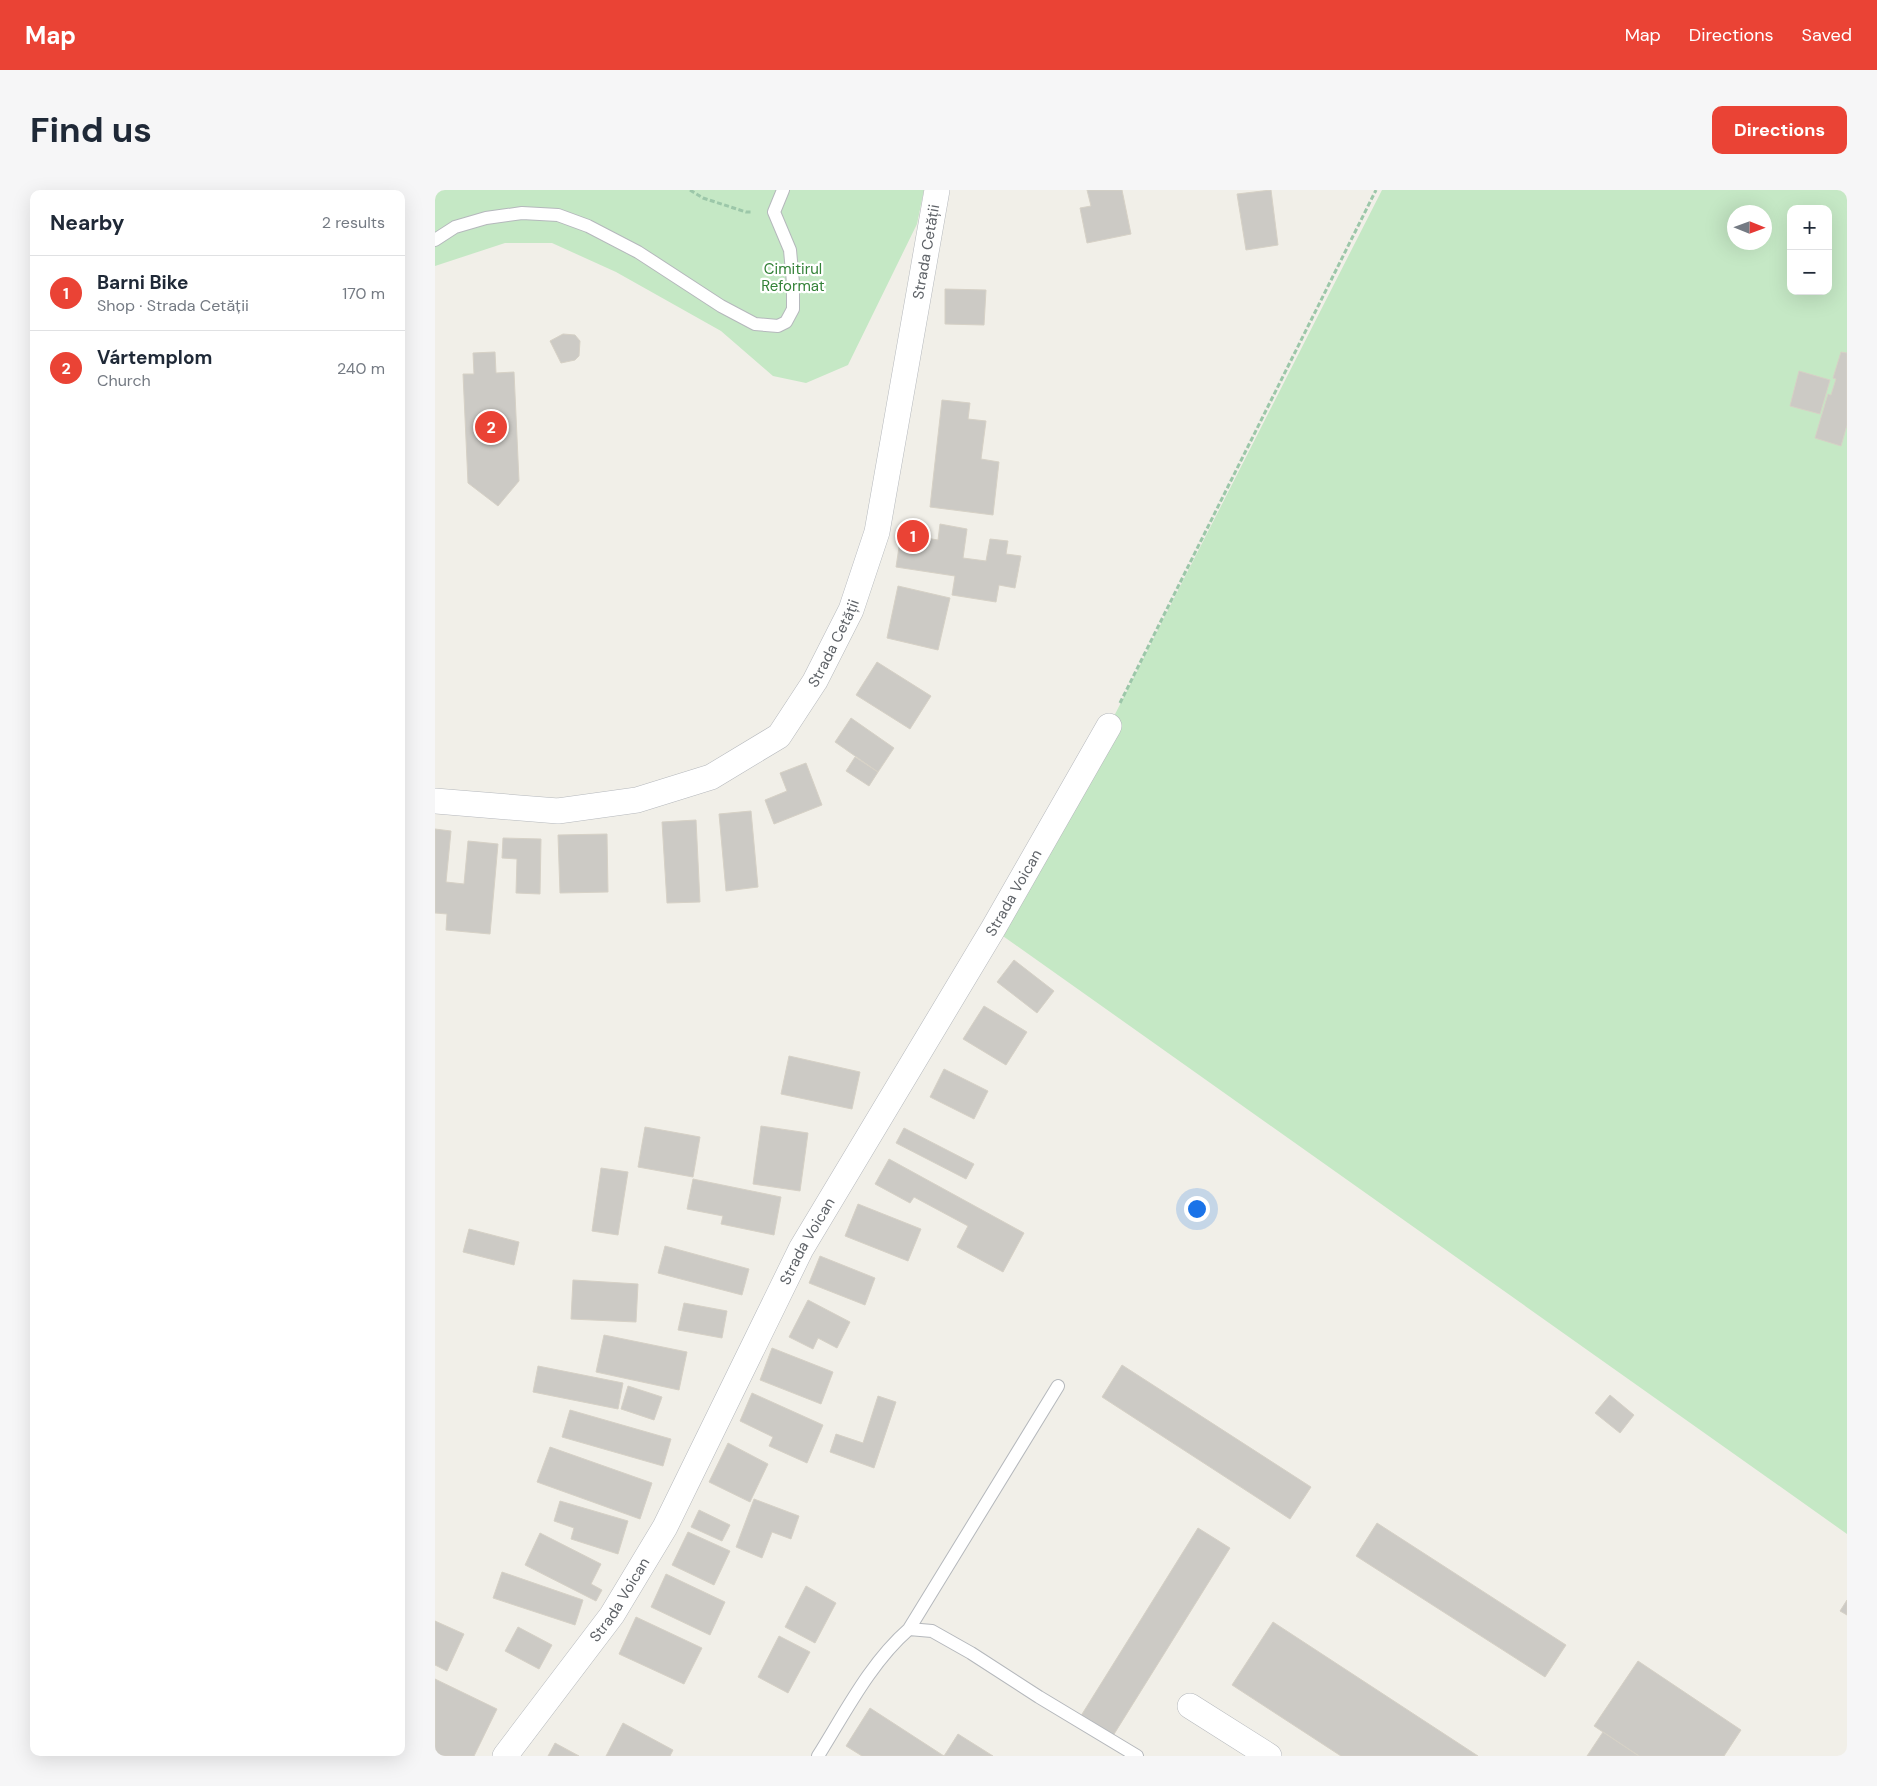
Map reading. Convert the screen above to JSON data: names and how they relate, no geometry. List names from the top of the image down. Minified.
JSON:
{"streets":{"street":["Strada Cetății","Strada Voican"]},"parks":["Cimitirul Reformat"],"north":"right","page":{"header":"Map","nav":["Map","Directions","Saved"],"buttons":"Directions","title":"Find us","heading":["Nearby","2 results"],"map_buttons":["+","−"],"list":[{"mark":"1","name":"Barni Bike","note":"Shop · Strada Cetății","value":"170 m"},{"mark":"2","name":"Vártemplom","note":"Church","value":"240 m"}],"pins":["2","1"]}}
